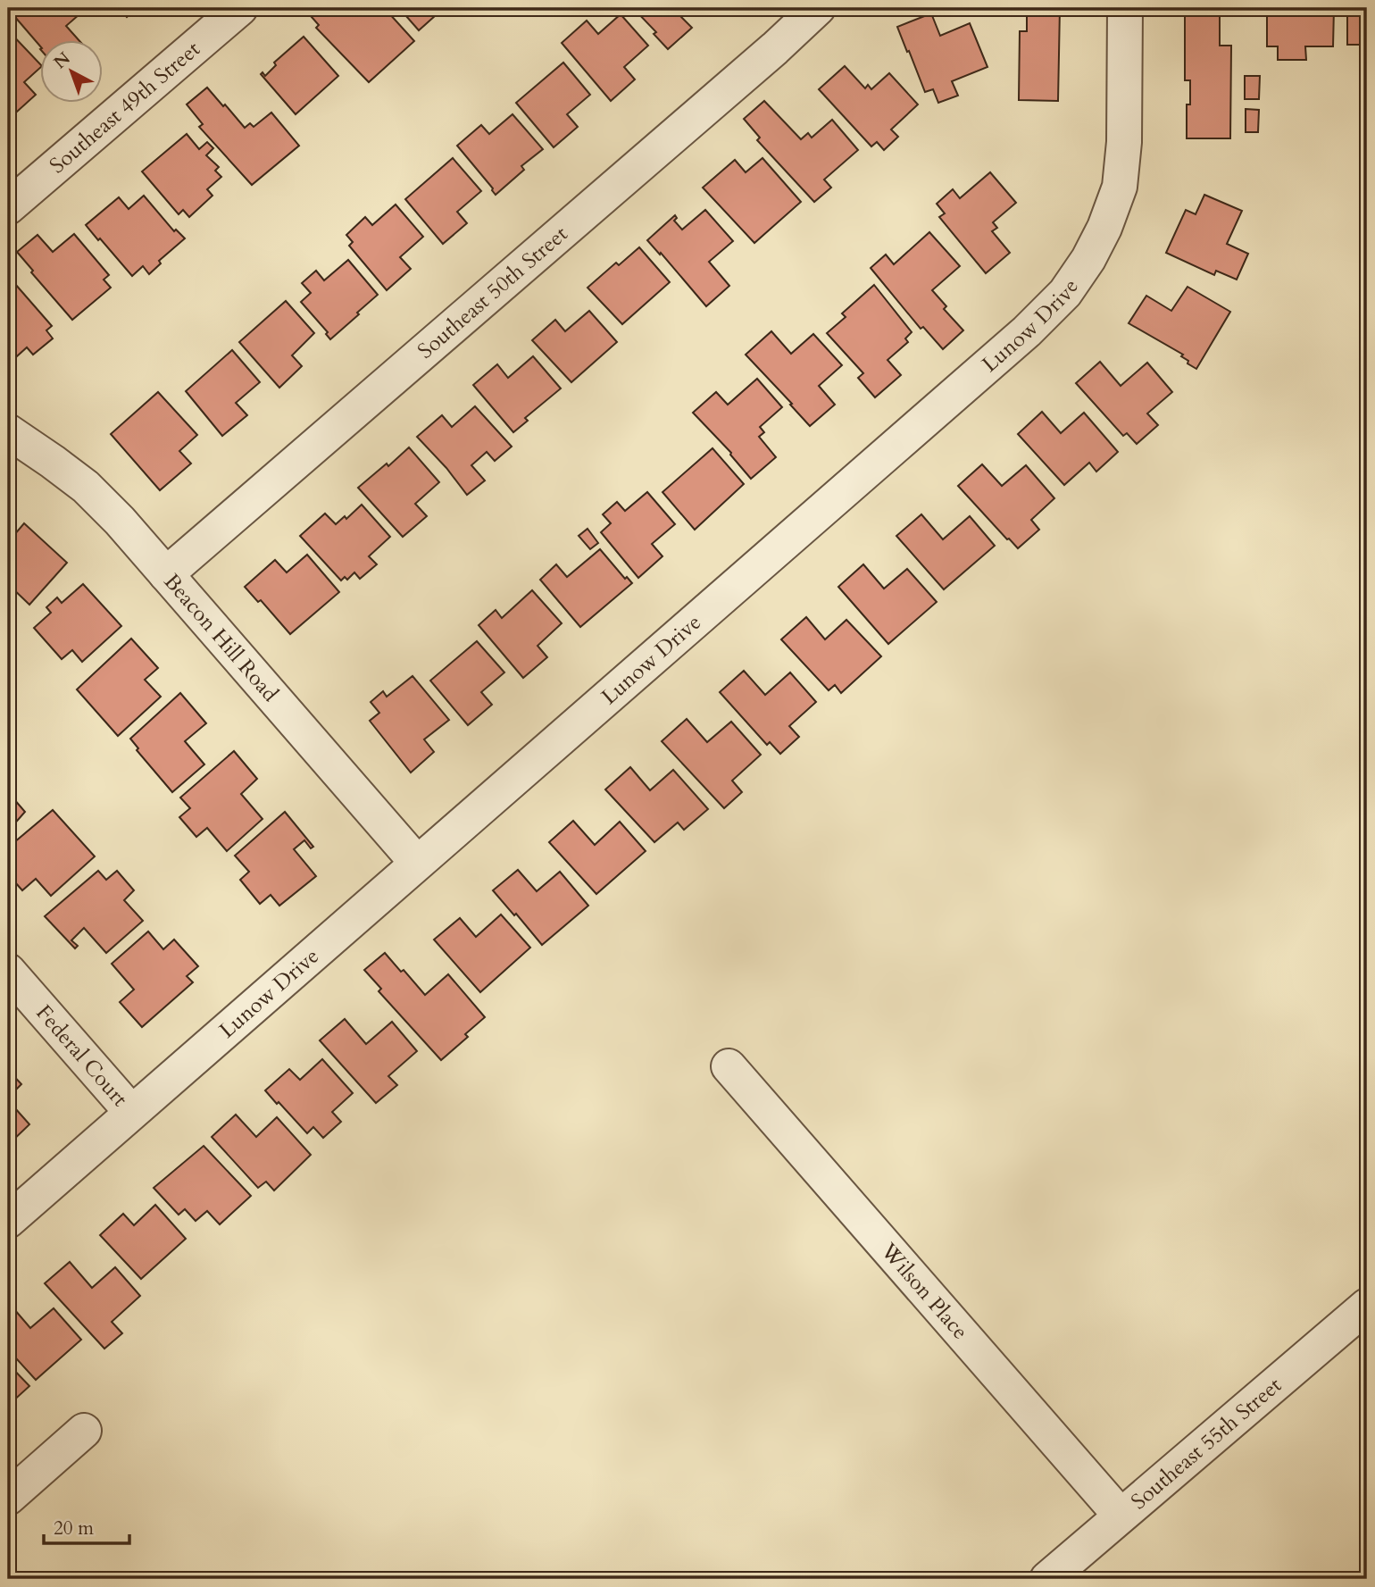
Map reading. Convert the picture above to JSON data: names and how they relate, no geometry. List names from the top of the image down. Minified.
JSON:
{"streets":{"street":["Southeast 49th Street","Southeast 50th Street","Lunow Drive","Beacon Hill Road","Federal Court","Wilson Place","Southeast 55th Street"]},"crossings":[["Southeast 50th Street","Beacon Hill Road"],["Lunow Drive","Beacon Hill Road"],["Lunow Drive","Federal Court"],["Wilson Place","Southeast 55th Street"]],"scale_bar":"20 m","north":"top left"}
